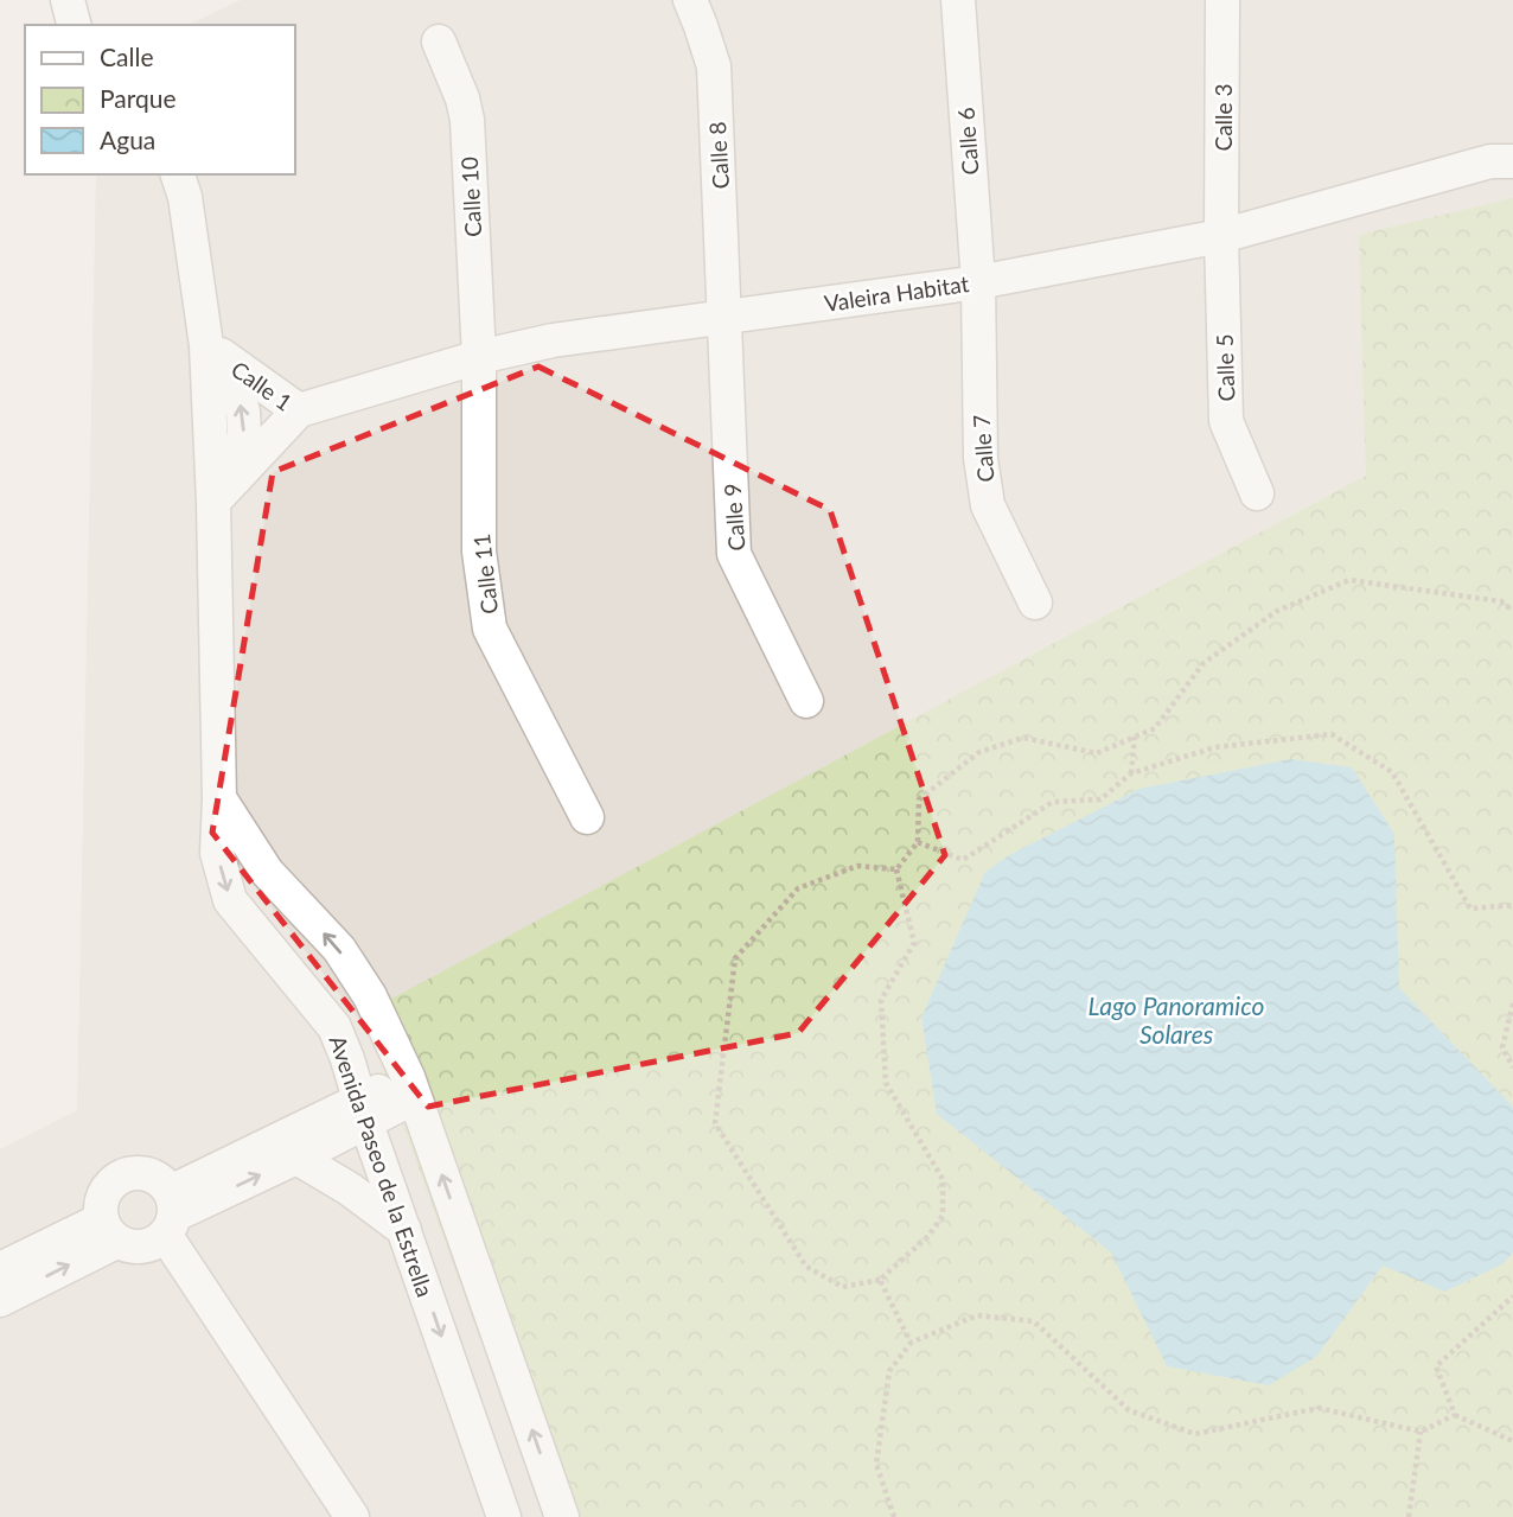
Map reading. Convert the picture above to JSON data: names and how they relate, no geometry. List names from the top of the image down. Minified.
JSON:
{"streets":{"street":["Calle 3","Calle 6","Calle 8","Calle 10","Valeira Habitat","Calle 5","Calle 1","Calle 7","Calle 9","Calle 11","Avenida Paseo de la Estrella"]},"crossings":[["Calle 3","Valeira Habitat"],["Calle 3","Calle 5"],["Calle 6","Valeira Habitat"],["Calle 6","Calle 7"],["Calle 8","Valeira Habitat"],["Calle 8","Calle 9"],["Calle 10","Valeira Habitat"],["Calle 10","Calle 11"],["Valeira Habitat","Calle 5"],["Valeira Habitat","Calle 1"],["Valeira Habitat","Calle 7"],["Valeira Habitat","Calle 9"],["Valeira Habitat","Calle 11"]],"water":["Lago Panoramico Solares"],"legend":["Calle","Parque","Agua"]}
